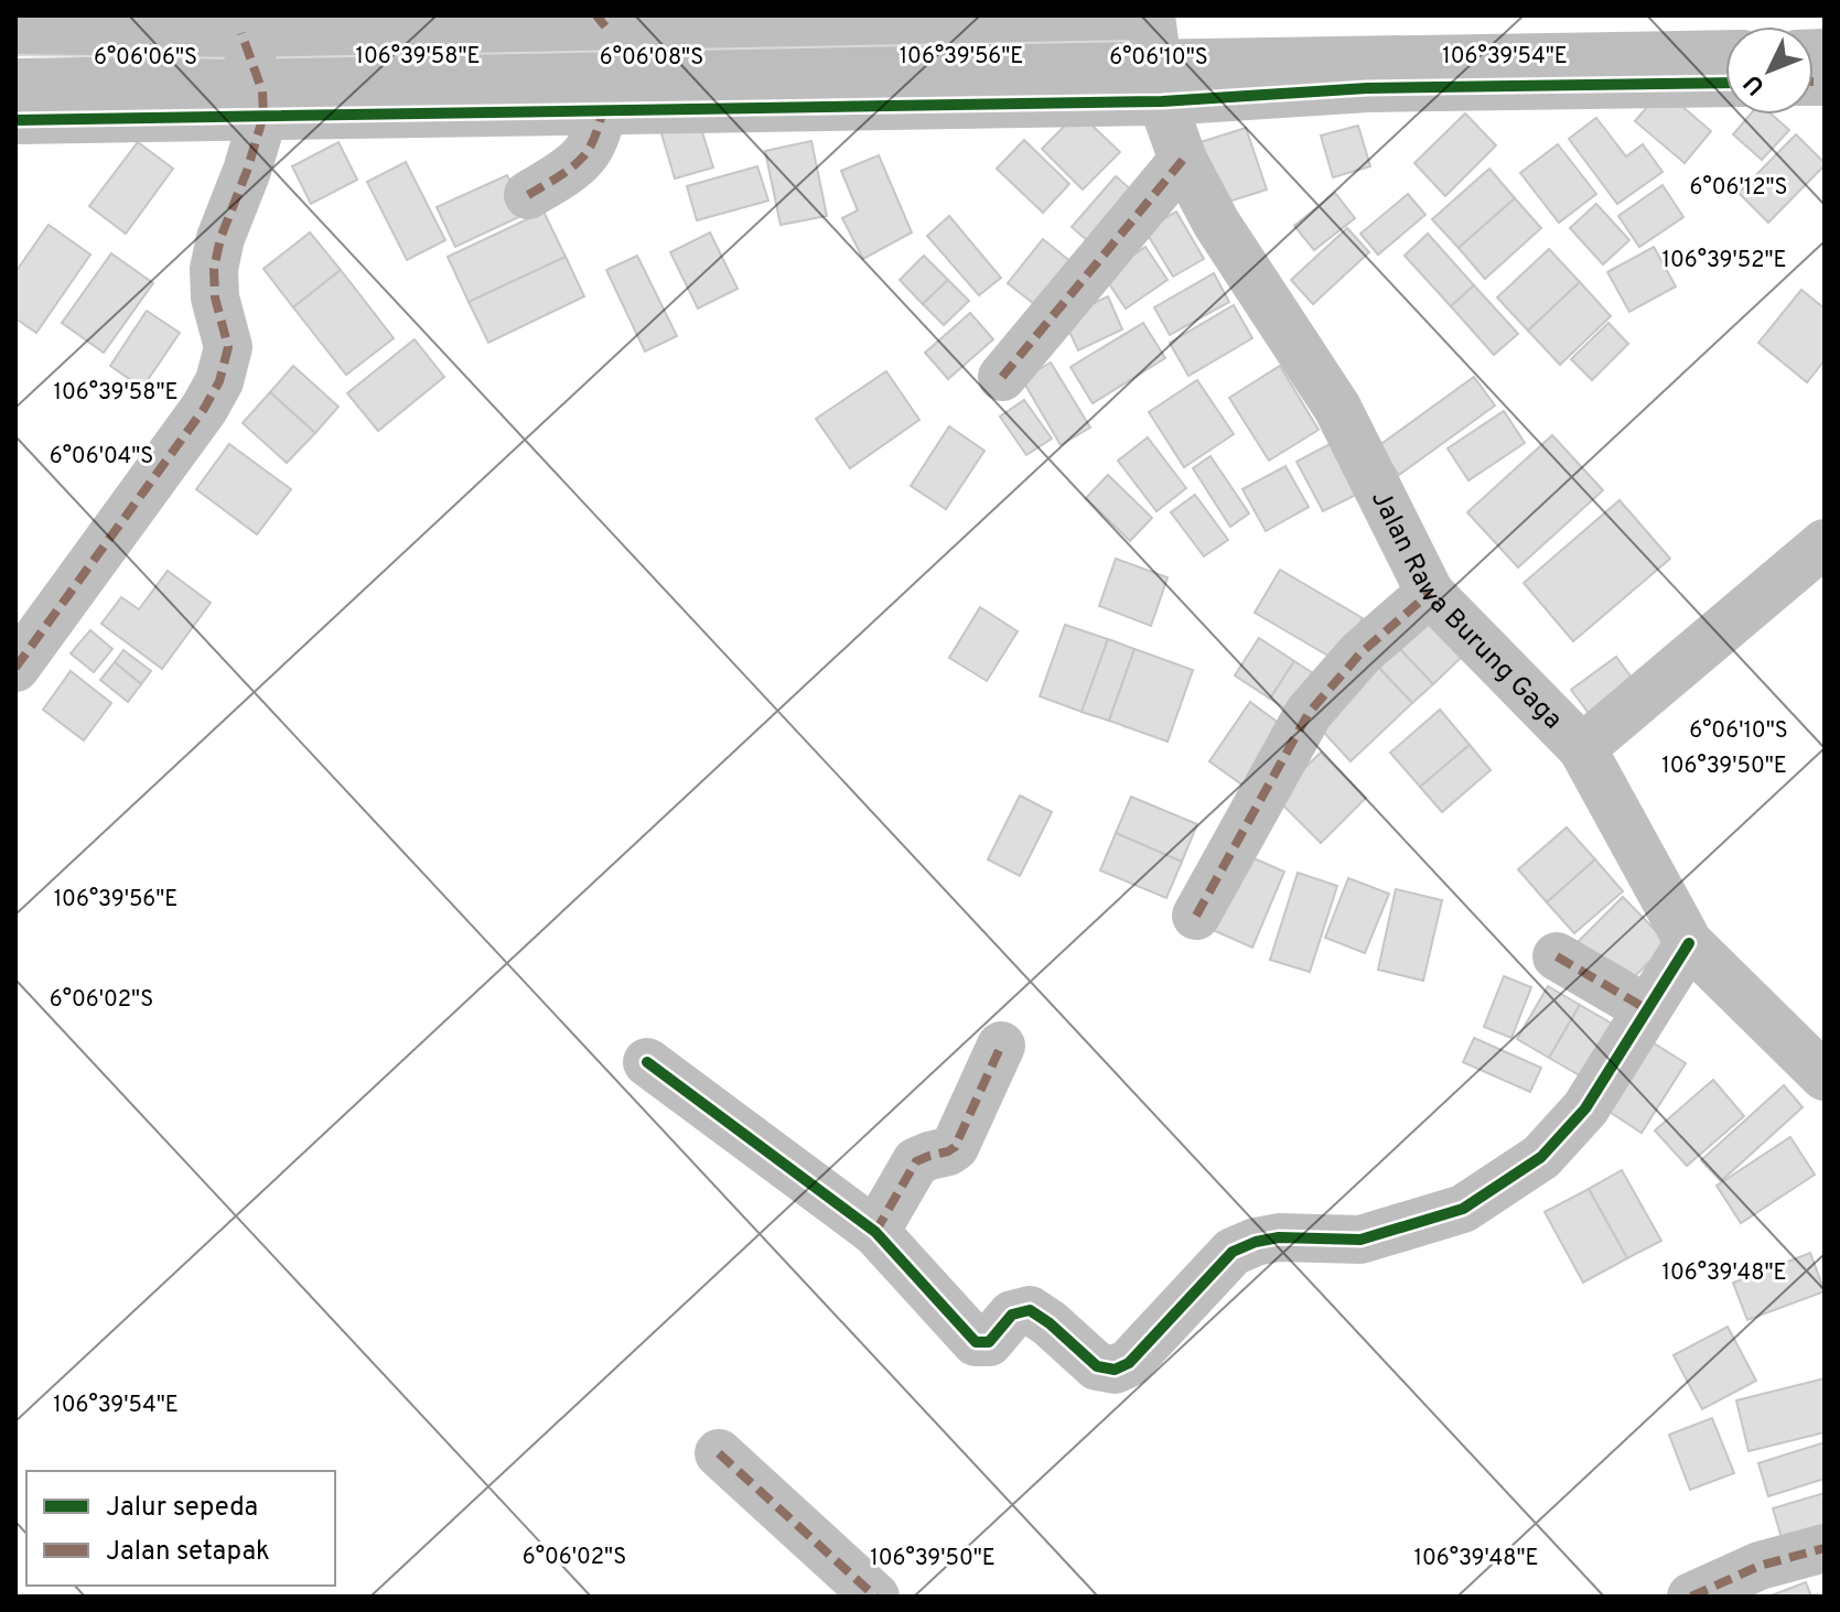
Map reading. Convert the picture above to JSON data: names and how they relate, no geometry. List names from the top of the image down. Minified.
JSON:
{"streets":{"street":["Jalan Rawa Burung Gaga"]},"legend":["Jalur sepeda","Jalan setapak"],"north":"bottom left","coordinates":["106°39'58\"E","106°39'56\"E","106°39'54\"E","6°06'10\"S","6°06'06\"S","6°06'08\"S","6°06'12\"S","106°39'52\"E","6°06'04\"S","106°39'50\"E","6°06'02\"S","106°39'48\"E"]}
